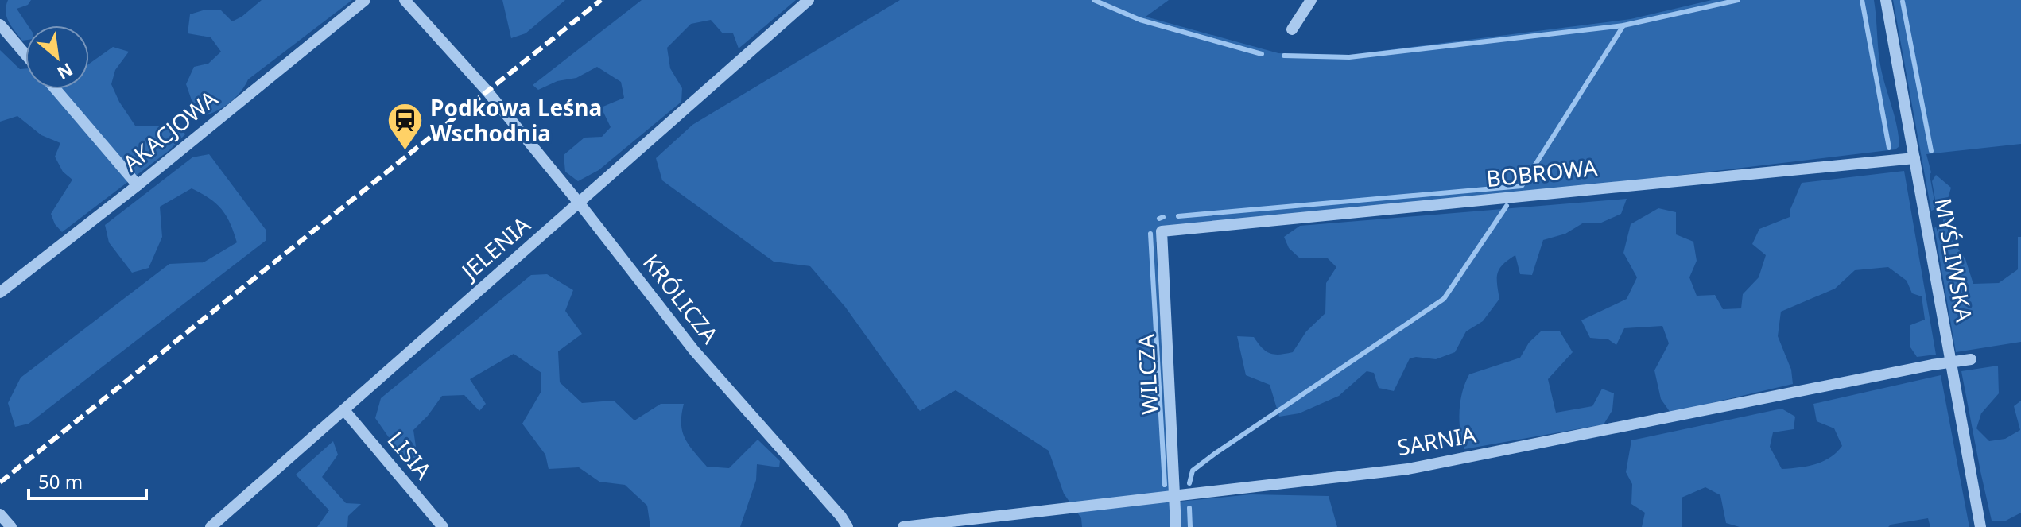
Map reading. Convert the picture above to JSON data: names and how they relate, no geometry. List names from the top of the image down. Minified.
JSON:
{"streets":{"street":["AKACJOWA","BOBROWA","JELENIA","MYŚLIWSKA","KRÓLICZA","WILCZA","SARNIA","LISIA"]},"crossings":[["BOBROWA","MYŚLIWSKA"],["BOBROWA","WILCZA"],["JELENIA","KRÓLICZA"],["JELENIA","LISIA"],["MYŚLIWSKA","SARNIA"],["WILCZA","SARNIA"]],"places":{"station":["Podkowa Leśna Wschodnia"]},"scale_bar":"50 m","north":"bottom right"}
